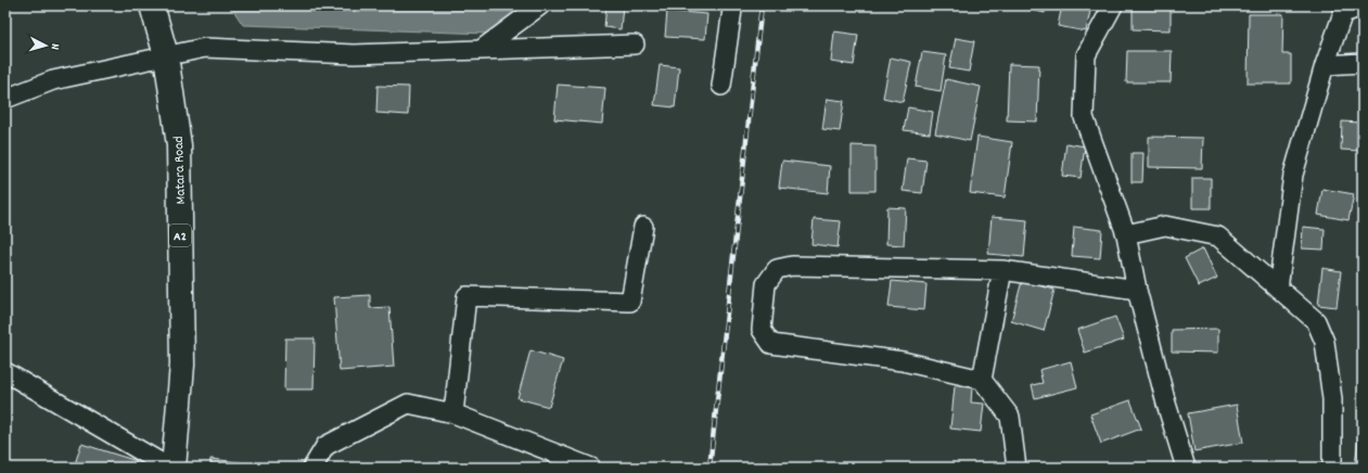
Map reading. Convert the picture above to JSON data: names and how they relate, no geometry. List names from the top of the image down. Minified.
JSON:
{"streets":{"highway":["Matara Road","A2"]},"north":"right"}
